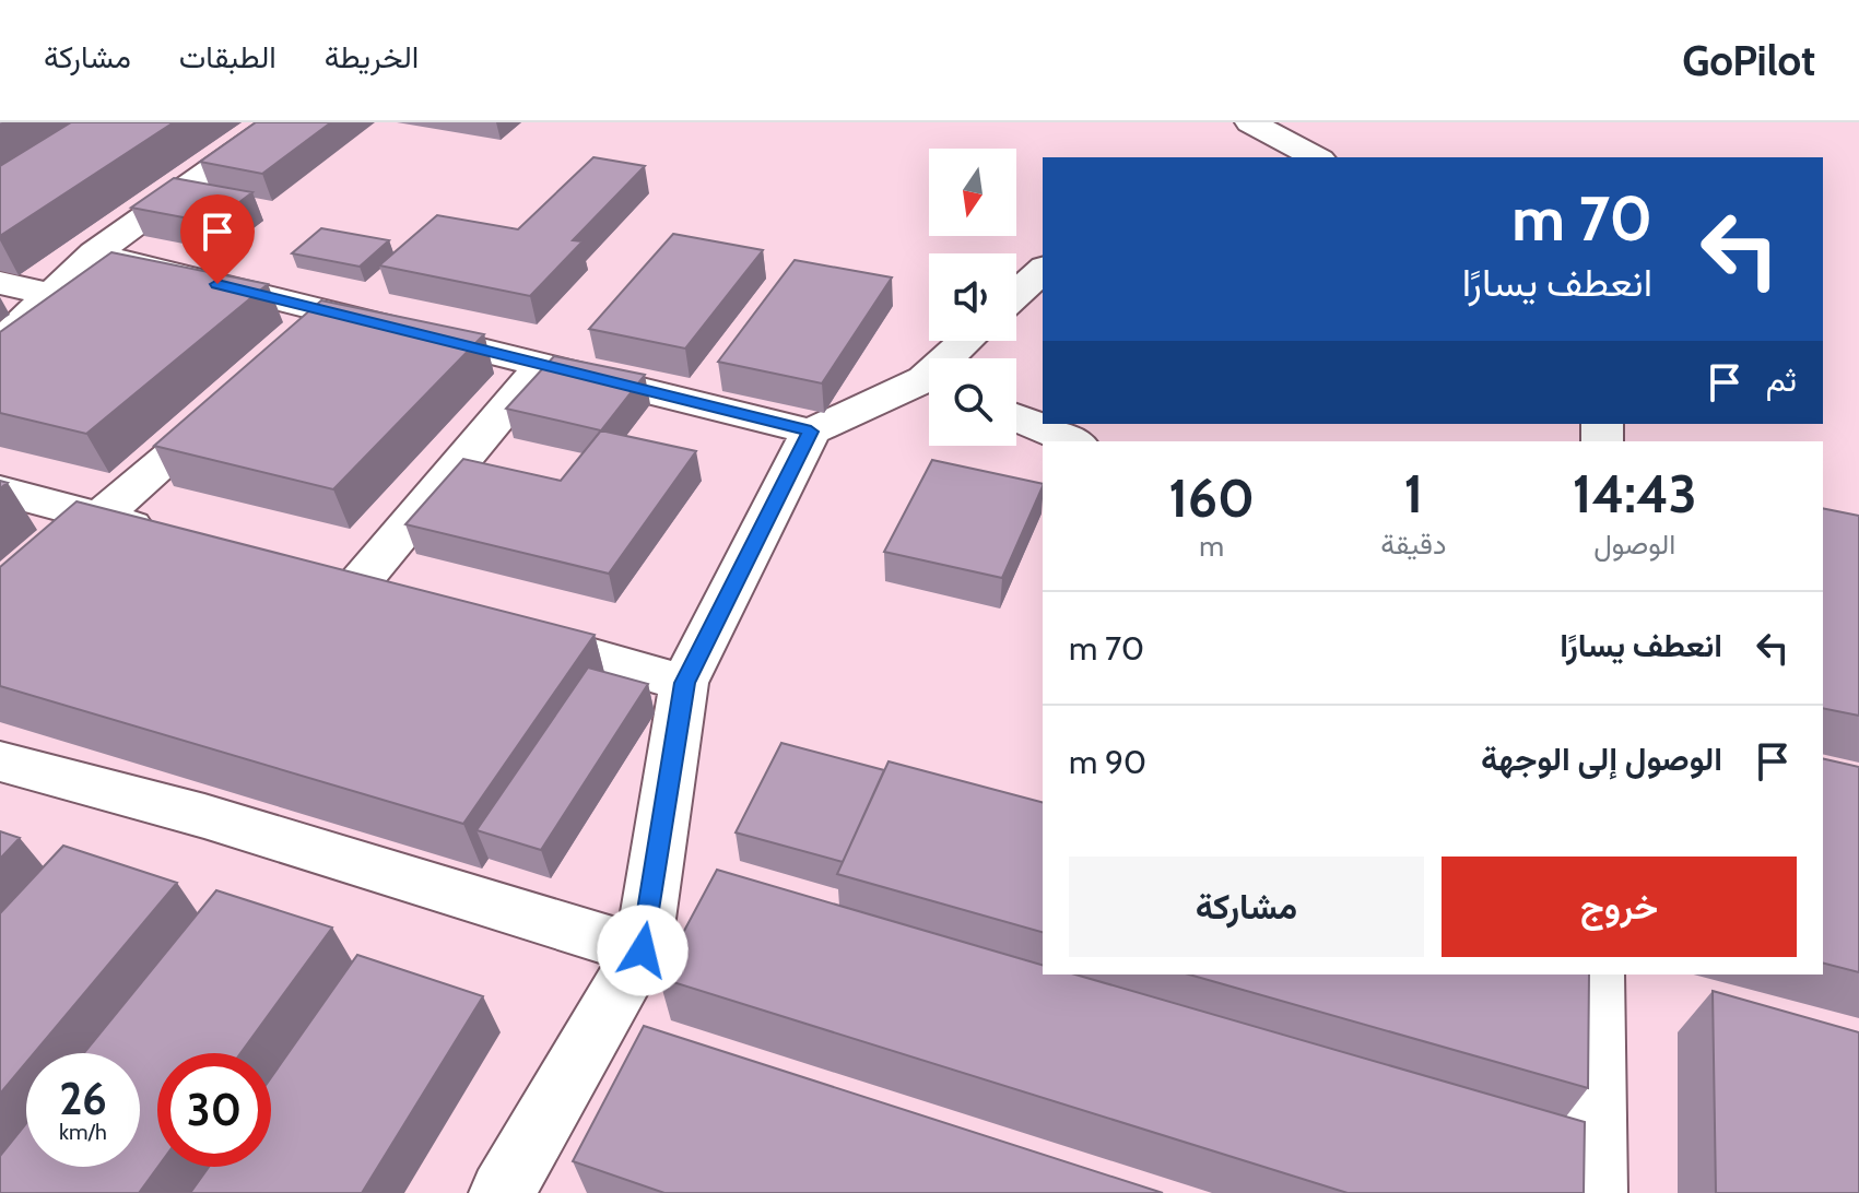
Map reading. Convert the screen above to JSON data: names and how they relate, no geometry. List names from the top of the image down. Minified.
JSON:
{"north":"bottom","page":{"header":"GoPilot","nav":["الخريطة","الطبقات","مشاركة"],"turn":["70 m","انعطف يسارًا"],"then":"ثم","eta":["14:43","الوصول","1","دقيقة","160","m"],"list":[{"name":"انعطف يسارًا","value":"70 m"},{"name":"الوصول إلى الوجهة","value":"90 m"}],"buttons":["خروج","مشاركة"],"speed":"26 km/h","limit":"30"}}
